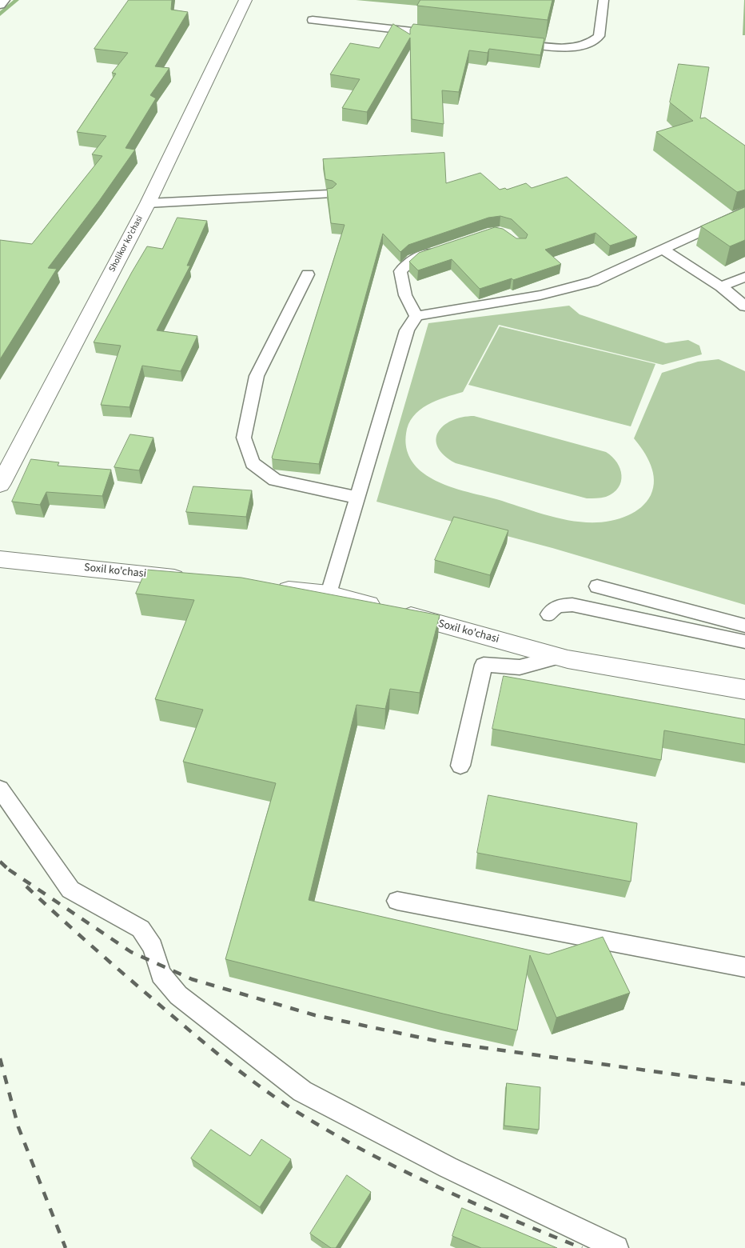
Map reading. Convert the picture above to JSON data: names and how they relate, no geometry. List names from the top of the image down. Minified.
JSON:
{"streets":{"street":["Sholikor ko'chasi","Soxil ko'chasi"]}}
